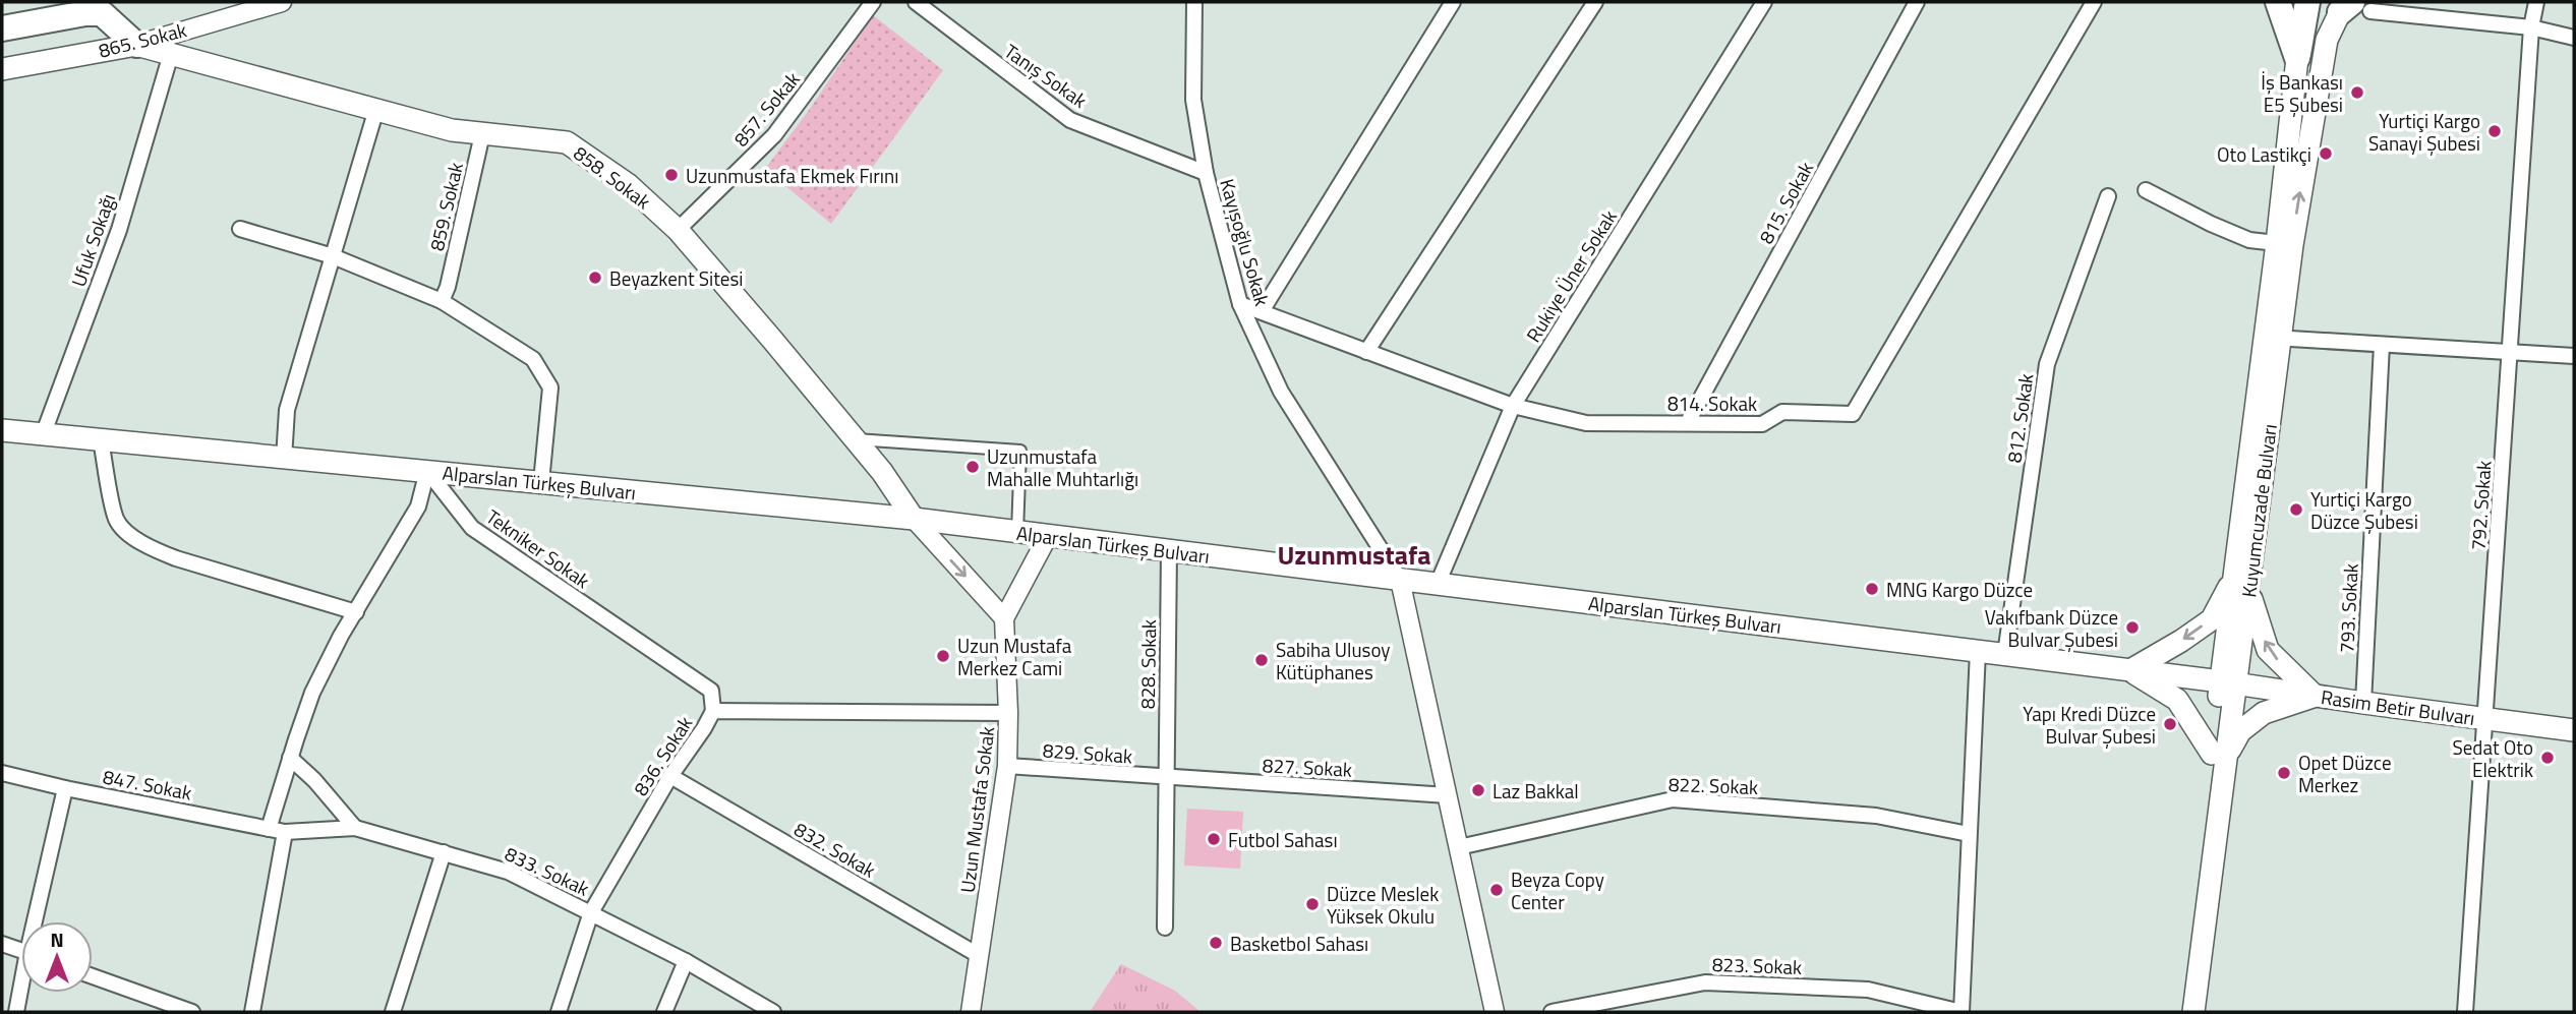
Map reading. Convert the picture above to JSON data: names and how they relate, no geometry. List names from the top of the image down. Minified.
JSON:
{"streets":{"main road":["865. Sokak","858. Sokak","Alparslan Türkeş Bulvarı","Kuyumcuzade Bulvarı","Rasim Betir Bulvarı"],"street":["Tanış Sokak","857. Sokak","815. Sokak","859. Sokak","Ufuk Sokağı","Kayışoğlu Sokak","Rukiye Üner Sokak","814. Sokak","812. Sokak","792. Sokak","Tekniker Sokak","793. Sokak","828. Sokak","829. Sokak","836. Sokak","827. Sokak","847. Sokak","822. Sokak","Uzun Mustafa Sokak","832. Sokak","833. Sokak","823. Sokak"]},"crossings":[["865. Sokak","858. Sokak"],["Tanış Sokak","Kayışoğlu Sokak"],["857. Sokak","858. Sokak"],["858. Sokak","859. Sokak"],["858. Sokak","Ufuk Sokağı"],["858. Sokak","Alparslan Türkeş Bulvarı"],["815. Sokak","814. Sokak"],["Ufuk Sokağı","Alparslan Türkeş Bulvarı"],["Kayışoğlu Sokak","814. Sokak"],["Kayışoğlu Sokak","Alparslan Türkeş Bulvarı"],["Rukiye Üner Sokak","814. Sokak"],["Rukiye Üner Sokak","Alparslan Türkeş Bulvarı"],["812. Sokak","Alparslan Türkeş Bulvarı"],["Alparslan Türkeş Bulvarı","Kuyumcuzade Bulvarı"],["Alparslan Türkeş Bulvarı","Tekniker Sokak"],["Alparslan Türkeş Bulvarı","828. Sokak"],["Alparslan Türkeş Bulvarı","Rasim Betir Bulvarı"],["792. Sokak","Rasim Betir Bulvarı"],["Kuyumcuzade Bulvarı","Rasim Betir Bulvarı"],["Tekniker Sokak","836. Sokak"],["793. Sokak","Rasim Betir Bulvarı"],["828. Sokak","829. Sokak"],["828. Sokak","827. Sokak"],["829. Sokak","827. Sokak"],["829. Sokak","Uzun Mustafa Sokak"],["836. Sokak","Uzun Mustafa Sokak"],["836. Sokak","832. Sokak"],["836. Sokak","833. Sokak"],["847. Sokak","833. Sokak"],["Uzun Mustafa Sokak","832. Sokak"]],"districts":["Uzunmustafa"],"places":["İş Bankası E5 Şubesi","Yurtiçi Kargo Sanayi Şubesi","Oto Lastikçi","Uzunmustafa Ekmek Fırını","Beyazkent Sitesi","Uzunmustafa Mahalle Muhtarlığı","Yurtiçi Kargo Düzce Şubesi","MNG Kargo Düzce","Vakıfbank Düzce Bulvar Şubesi","Uzun Mustafa Merkez Cami","Sabiha Ulusoy Kütüphanes","Yapı Kredi Düzce Bulvar Şubesi","Sedat Oto Elektrik","Opet Düzce Merkez","Laz Bakkal","Futbol Sahası","Beyza Copy Center","Düzce Meslek Yüksek Okulu","Basketbol Sahası"],"north":"top"}
